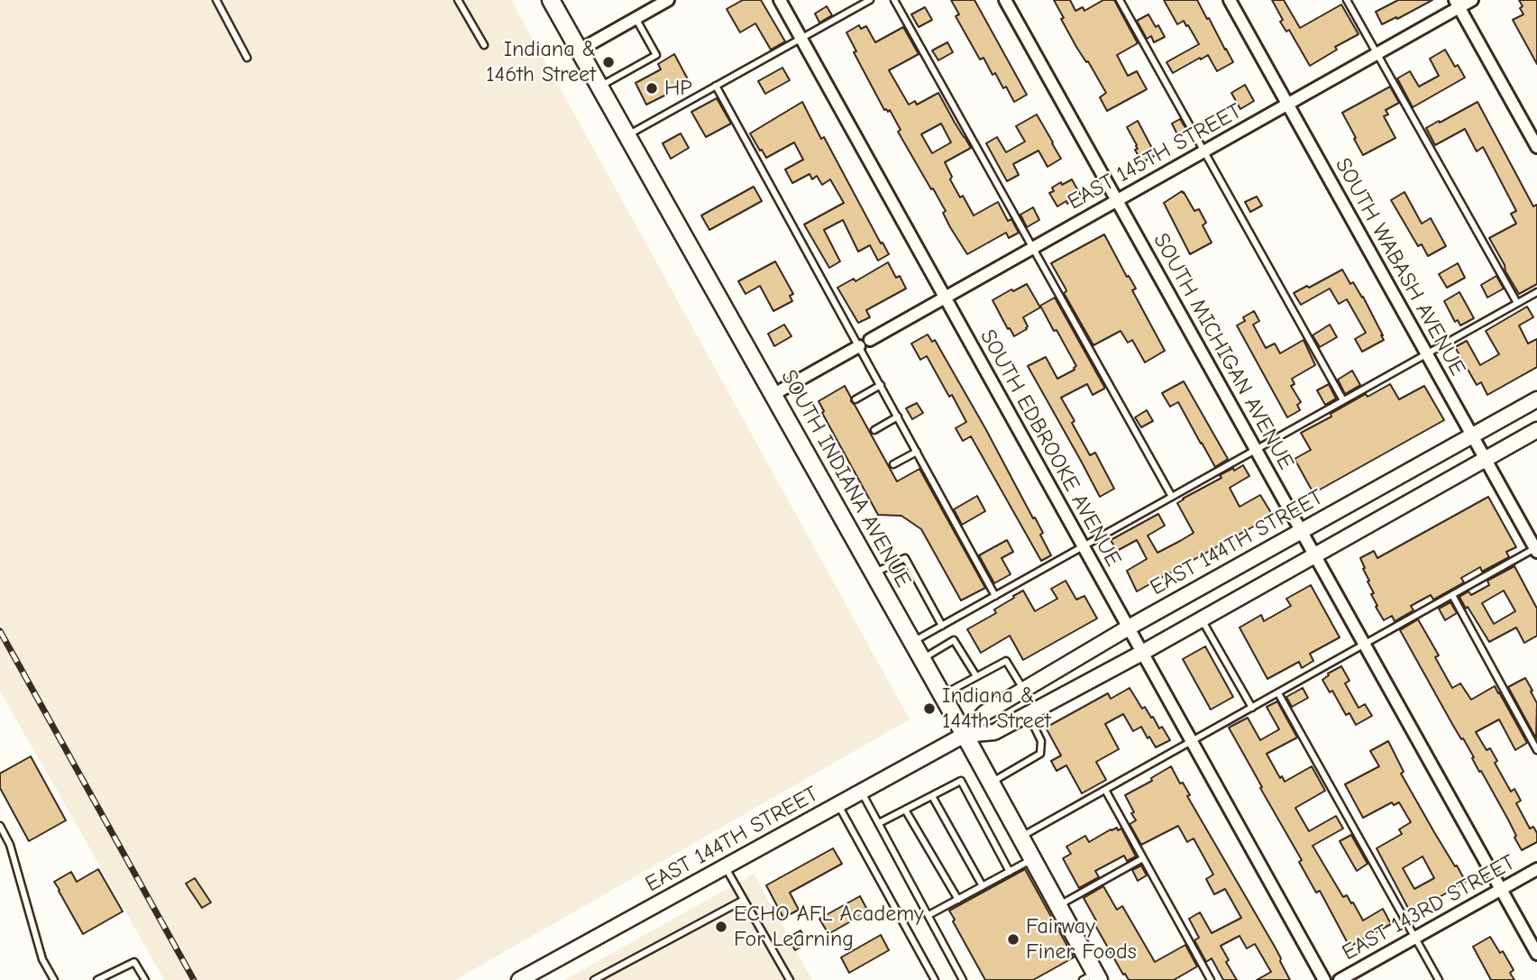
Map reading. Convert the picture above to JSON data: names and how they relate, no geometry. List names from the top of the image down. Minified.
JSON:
{"streets":{"main road":["SOUTH INDIANA AVENUE"],"street":["EAST 145TH STREET","SOUTH WABASH AVENUE","SOUTH MICHIGAN AVENUE","SOUTH EDBROOKE AVENUE","EAST 144TH STREET","EAST 143RD STREET"]},"crossings":[["EAST 145TH STREET","SOUTH WABASH AVENUE"],["EAST 145TH STREET","SOUTH MICHIGAN AVENUE"],["EAST 145TH STREET","SOUTH EDBROOKE AVENUE"],["EAST 145TH STREET","SOUTH INDIANA AVENUE"],["SOUTH WABASH AVENUE","EAST 144TH STREET"],["SOUTH MICHIGAN AVENUE","EAST 144TH STREET"],["SOUTH MICHIGAN AVENUE","EAST 143RD STREET"],["SOUTH EDBROOKE AVENUE","EAST 144TH STREET"],["SOUTH INDIANA AVENUE","EAST 144TH STREET"]],"places":["Indiana & 146th Street","HP","Indiana & 144th Street","ECHO AFL Academy For Learning","Fairway Finer Foods"]}
